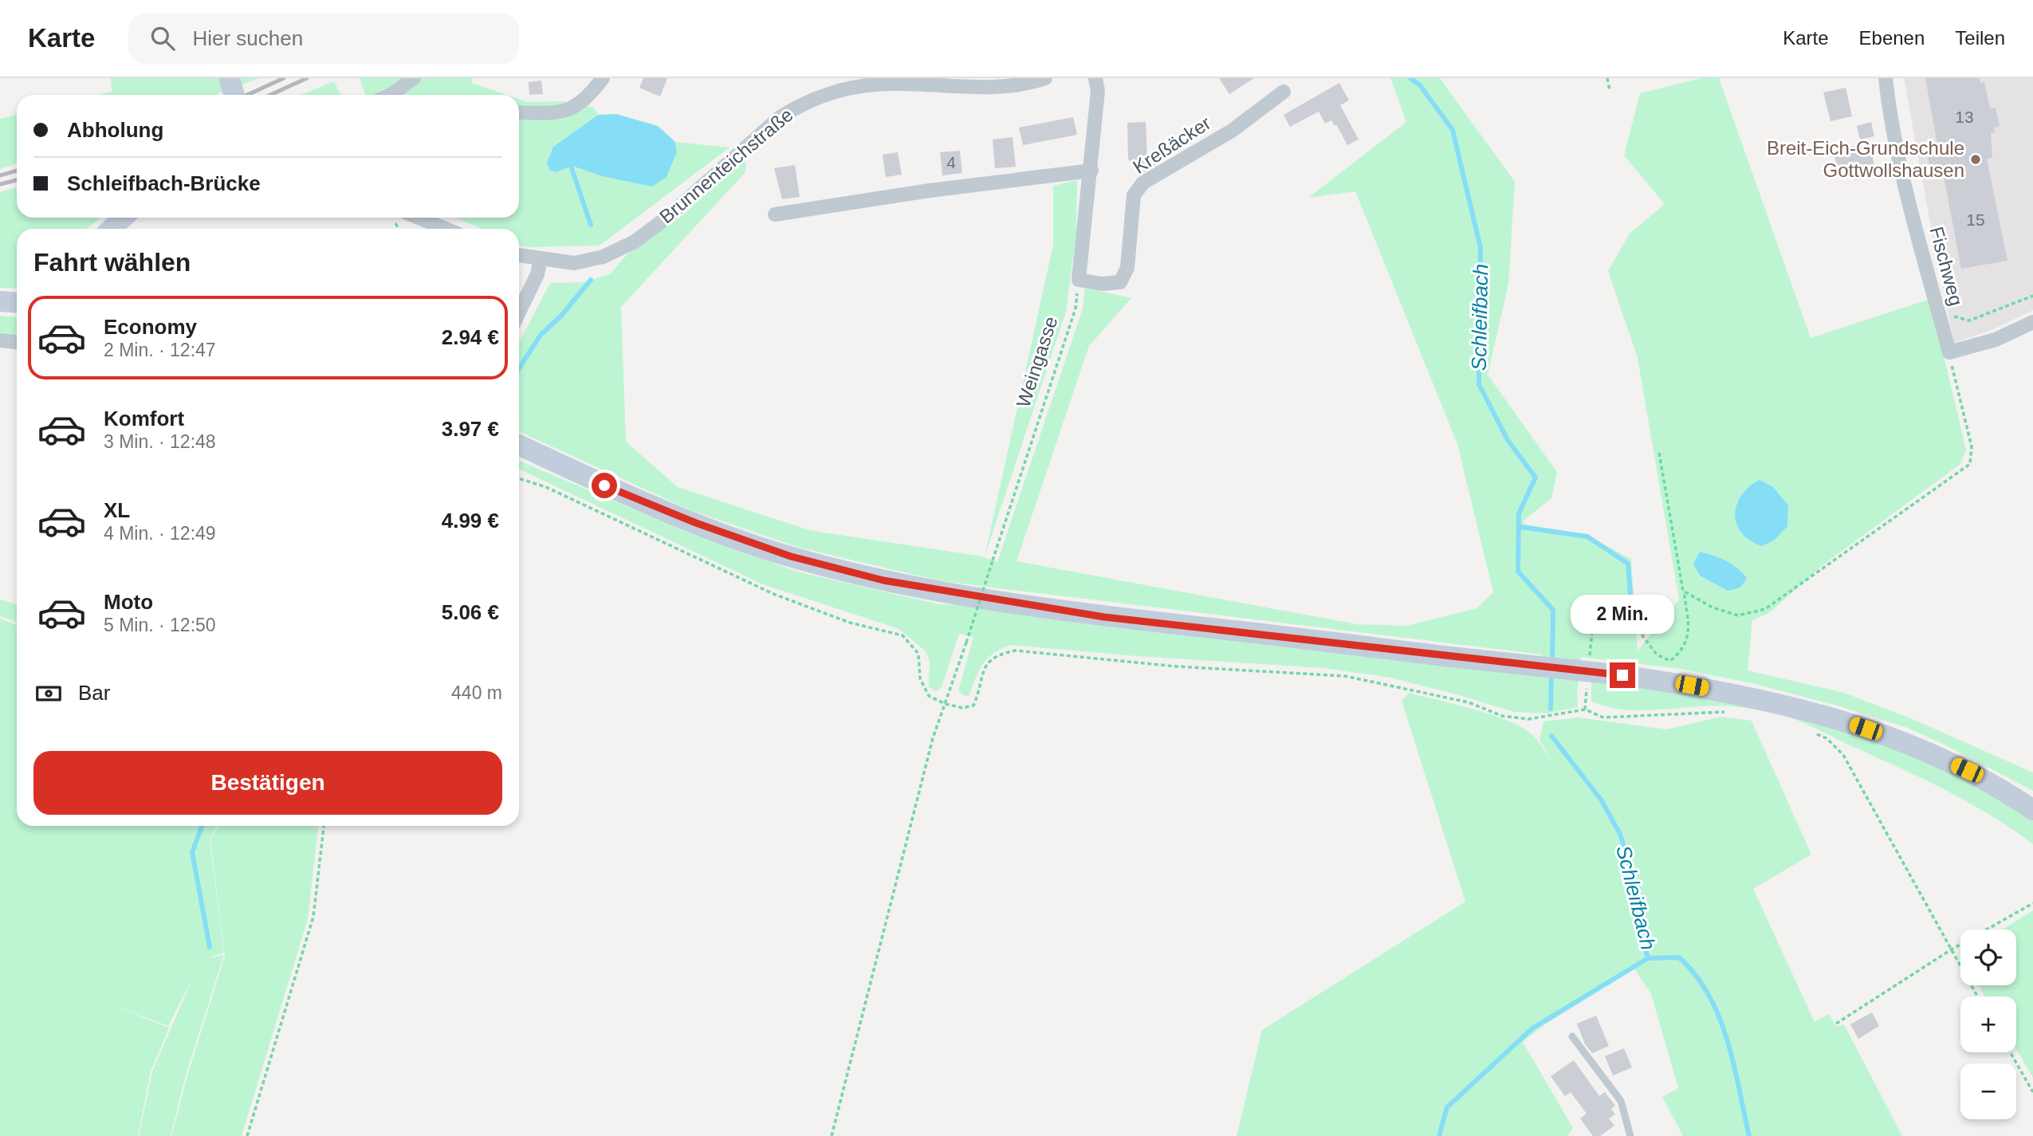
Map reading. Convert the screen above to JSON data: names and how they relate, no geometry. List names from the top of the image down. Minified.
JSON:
{"streets":{"street":["Kreßäcker","Brunnenteichstraße","Fischweg"],"path":["Weingasse"]},"crossings":[["Kreßäcker","Weingasse"]],"water":["Schleifbach"],"places":["Breit-Eich-Grundschule Gottwollshausen"],"house_numbers":["13","4","15"],"page":{"header":"Karte","search":"Hier suchen","nav":["Karte","Ebenen","Teilen"],"banner":["Abholung","Schleifbach-Brücke"],"heading":"Fahrt wählen","list":[{"name":"Economy","note":"2 Min. · 12:47","value":"2.94 €"},{"name":"Komfort","note":"3 Min. · 12:48","value":"3.97 €"},{"name":"XL","note":"4 Min. · 12:49","value":"4.99 €"},{"name":"Moto","note":"5 Min. · 12:50","value":"5.06 €"}],"bubble":"2 Min.","pay":["Bar","440 m"],"buttons":"Bestätigen","map_buttons":["+","−"]}}
